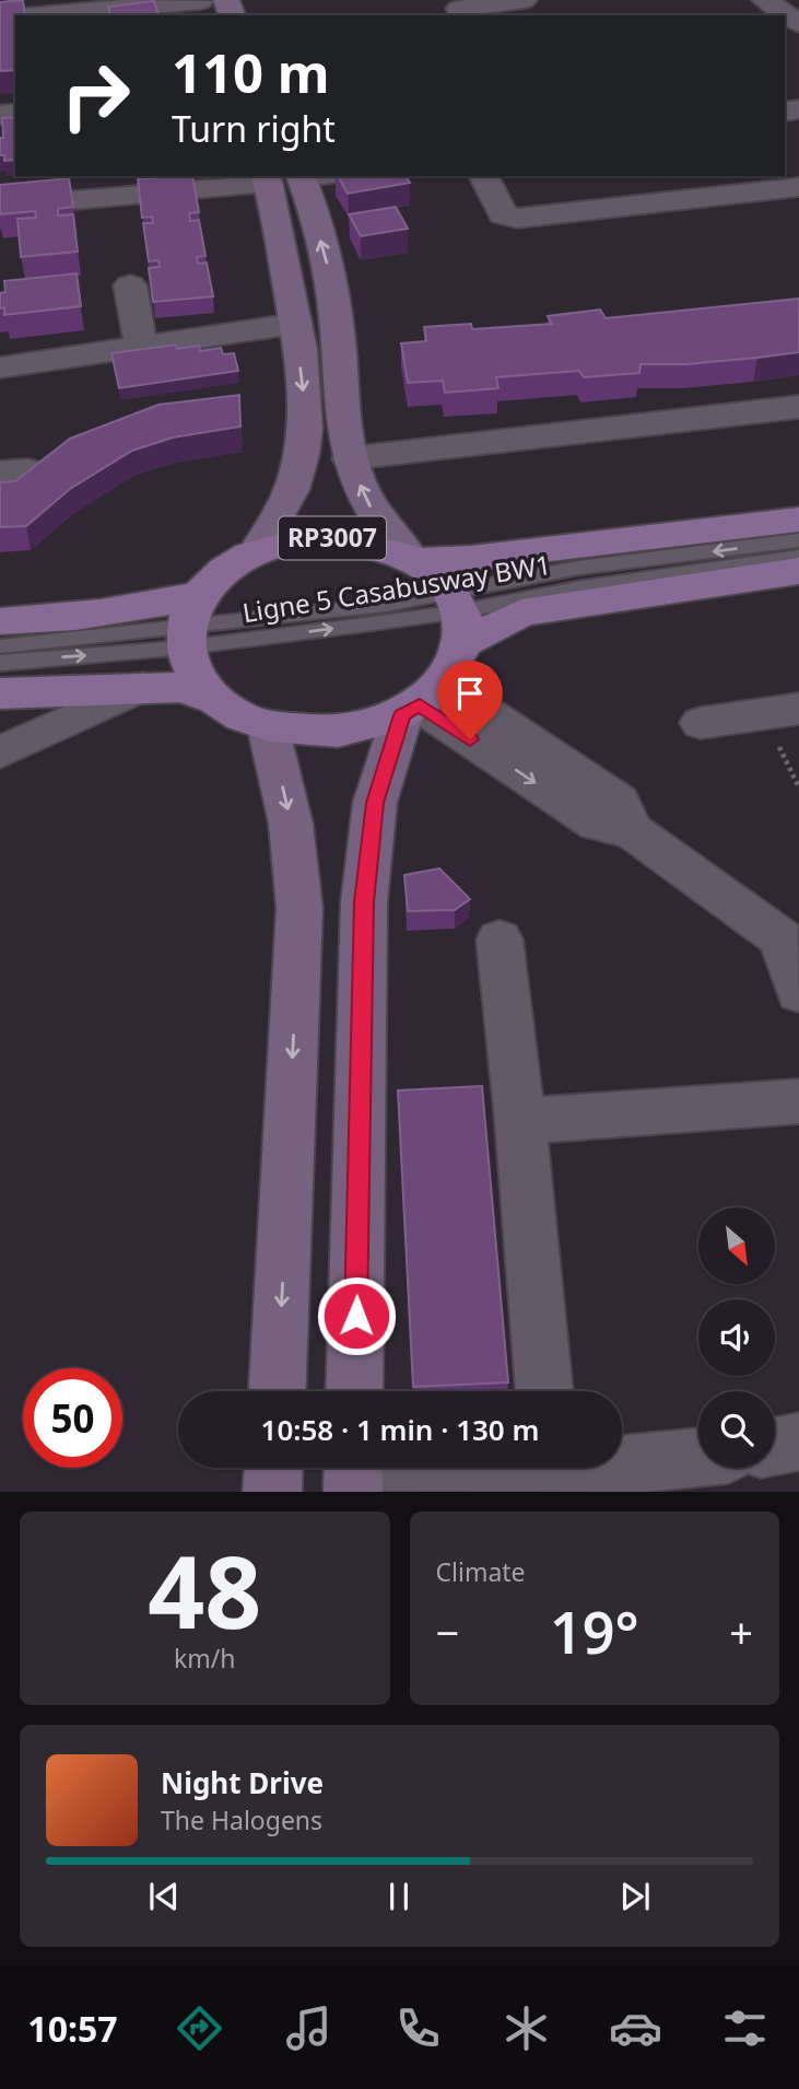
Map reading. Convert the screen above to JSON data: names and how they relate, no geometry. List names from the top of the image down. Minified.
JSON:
{"streets":{"main road":["RP3007"],"lane":["Ligne 5 Casabusway BW1"]},"crossings":[["RP3007","Ligne 5 Casabusway BW1"]],"north":"bottom right","page":{"turn":["110 m","Turn right"],"limit":"50","trip":"10:58 · 1 min · 130 m","tile":[["48","km/h"],"Climate"],"heat":["−","19°","+"],"song":["Night Drive","The Halogens"],"tabs":"10:57"}}
